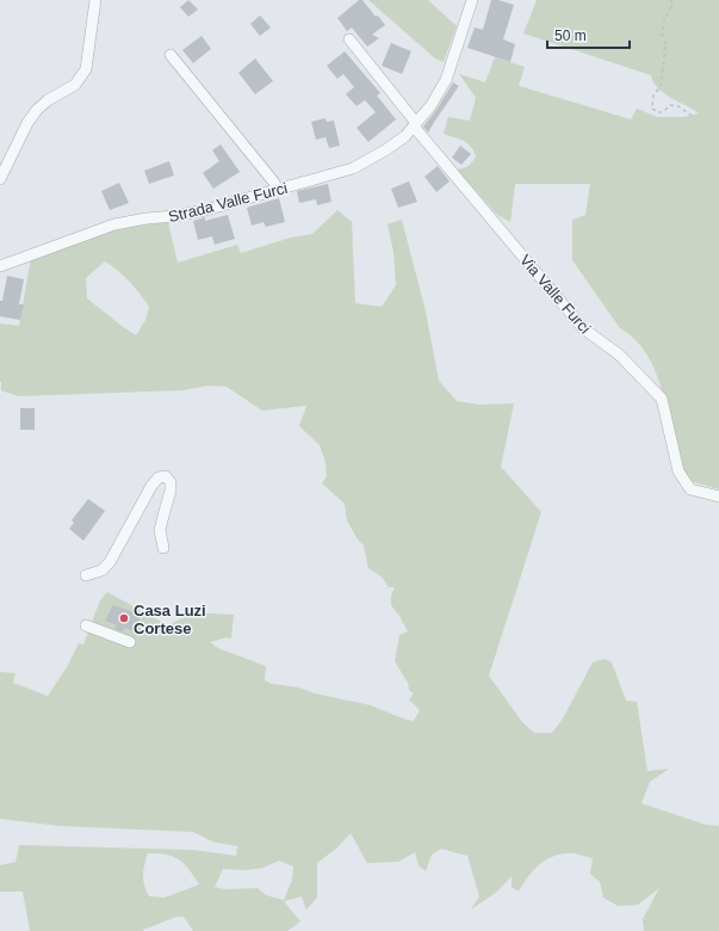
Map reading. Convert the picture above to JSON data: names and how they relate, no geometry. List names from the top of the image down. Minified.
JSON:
{"streets":{"street":["Strada Valle Furci","Via Valle Furci"]},"crossings":[["Strada Valle Furci","Via Valle Furci"]],"places":["Casa Luzi Cortese"],"scale_bar":"50 m"}
